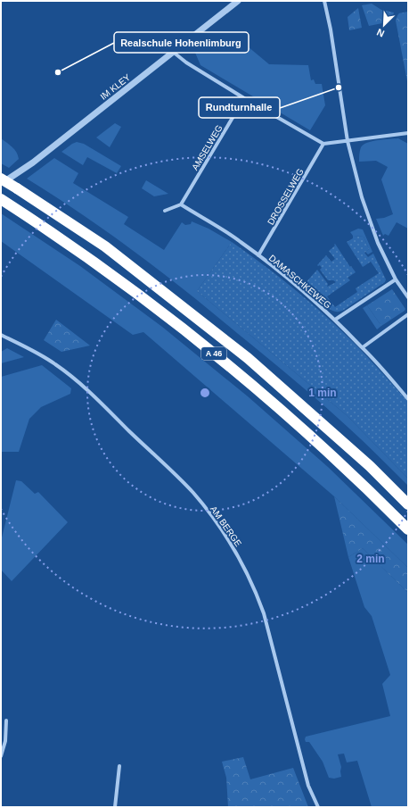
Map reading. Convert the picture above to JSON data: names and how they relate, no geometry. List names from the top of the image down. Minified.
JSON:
{"streets":{"highway":["A 46"],"street":["IM KLEY","AMSELWEG","DROSSELWEG","DAMASCHKEWEG","AM BERGE"]},"crossings":[["AMSELWEG","DAMASCHKEWEG"],["DROSSELWEG","DAMASCHKEWEG"]],"places":["Realschule Hohenlimburg","Rundturnhalle"],"north":"bottom left","rings":["1 min","2 min"]}
